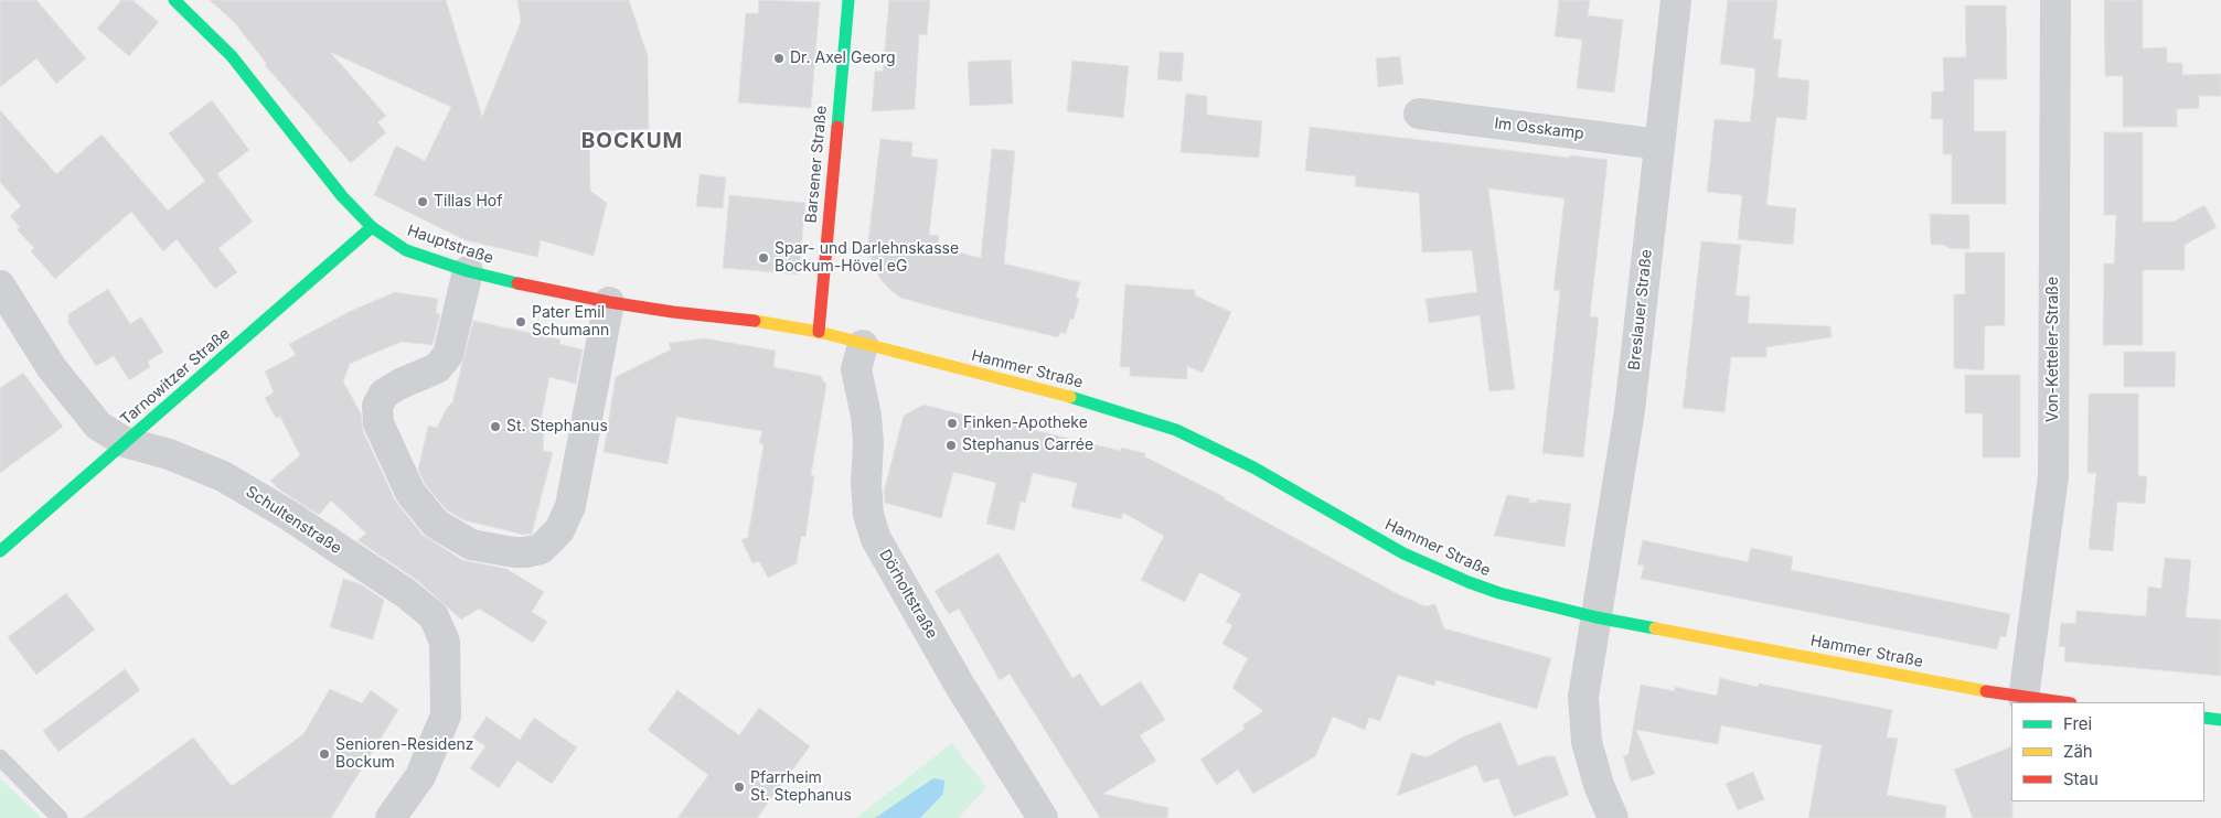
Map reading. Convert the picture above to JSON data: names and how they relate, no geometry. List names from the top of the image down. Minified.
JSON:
{"streets":{"main road":["Barsener Straße","Hauptstraße","Hammer Straße","Tarnowitzer Straße"],"street":["Im Osskamp","Breslauer Straße","Von-Ketteler-Straße","Schultenstraße","Dörholtstraße"]},"crossings":[["Im Osskamp","Breslauer Straße"],["Barsener Straße","Hauptstraße"],["Barsener Straße","Hammer Straße"],["Hauptstraße","Hammer Straße"],["Hauptstraße","Tarnowitzer Straße"],["Breslauer Straße","Hammer Straße"],["Von-Ketteler-Straße","Hammer Straße"],["Hammer Straße","Dörholtstraße"],["Tarnowitzer Straße","Schultenstraße"]],"districts":["BOCKUM"],"places":["Dr. Axel Georg","Tillas Hof","Spar- und Darlehnskasse Bockum-Hövel eG","Pater Emil Schumann","Finken-Apotheke","St. Stephanus","Stephanus Carrée","Senioren-Residenz Bockum","Pfarrheim St. Stephanus"],"legend":["Frei","Zäh","Stau"]}
